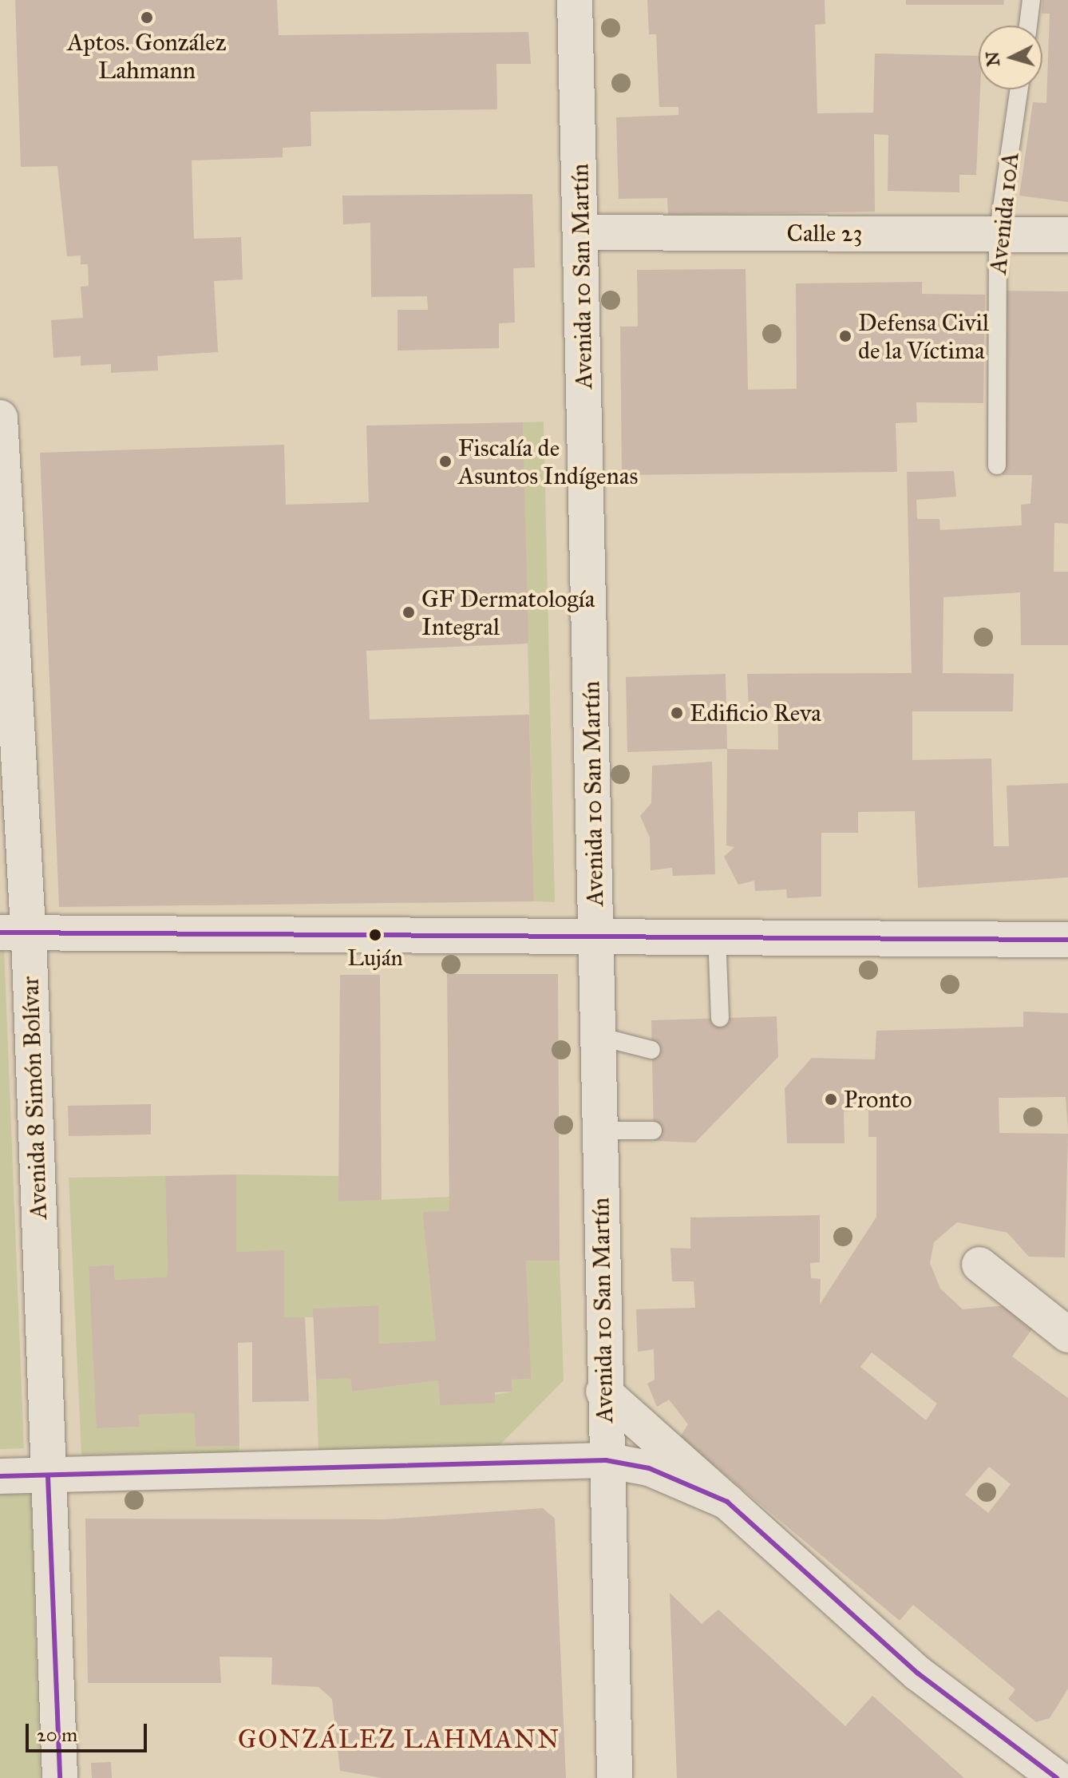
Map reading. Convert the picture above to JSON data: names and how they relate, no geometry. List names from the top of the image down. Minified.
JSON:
{"streets":{"street":["Calle 23","Avenida 10 San Martín","Avenida 8 Simón Bolívar"],"lane":["Avenida 10A"]},"crossings":[["Avenida 10A","Calle 23"],["Calle 23","Avenida 10 San Martín"]],"districts":["GONZÁLEZ LAHMANN"],"places":["Aptos. González Lahmann","Defensa Civil de la Víctima","Fiscalía de Asuntos Indígenas","GF Dermatología Integral","Edificio Reva","Luján","Pronto"],"scale_bar":"20 m","north":"left"}
